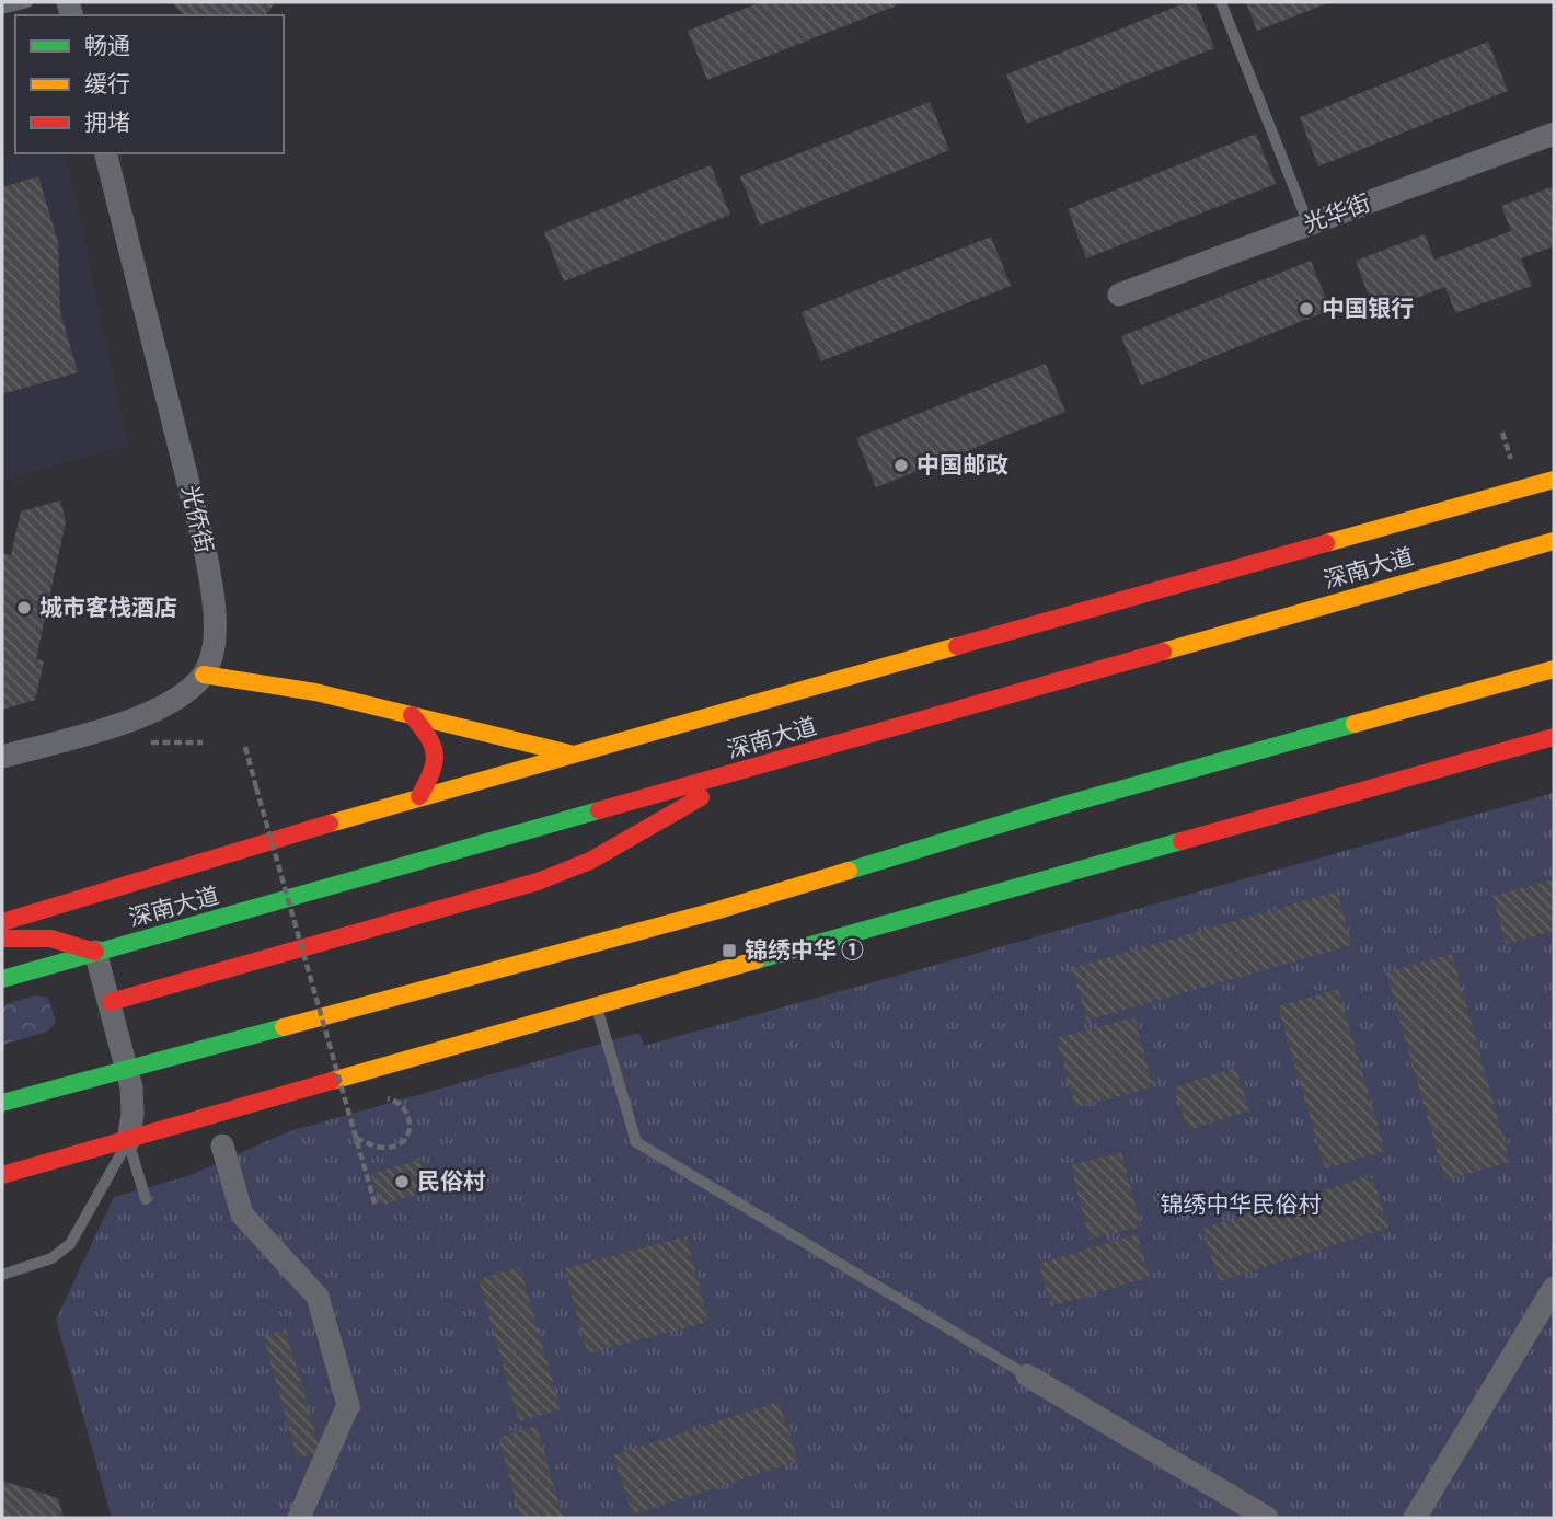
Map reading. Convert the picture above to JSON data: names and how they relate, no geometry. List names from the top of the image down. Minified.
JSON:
{"streets":{"main road":["深南大道"],"street":["光华街","光侨街"]},"parks":["锦绣中华民俗村"],"places":{"other":["中国银行","中国邮政","城市客栈酒店","民俗村"],"transit":["锦绣中华 ①"]},"legend":["畅通","缓行","拥堵"]}
